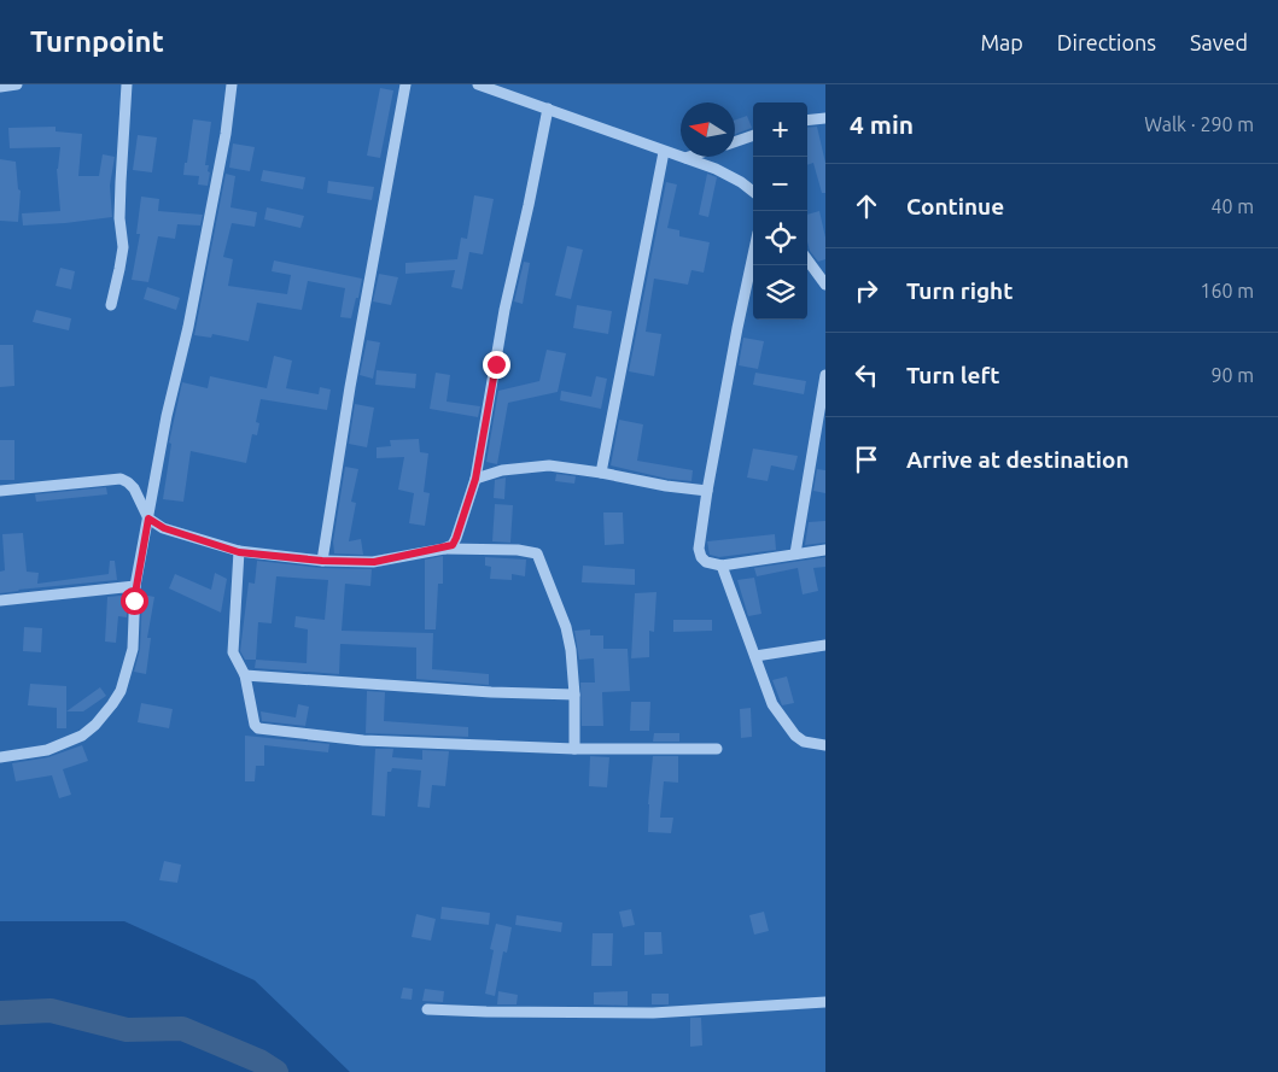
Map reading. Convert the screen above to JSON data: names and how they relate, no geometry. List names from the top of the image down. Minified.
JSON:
{"north":"left","page":{"header":"Turnpoint","nav":["Map","Directions","Saved"],"heading":["4 min","Walk · 290 m"],"map_buttons":["+","−"],"list":[["Continue","40 m"],["Turn right","160 m"],["Turn left","90 m"],"Arrive at destination"]}}
